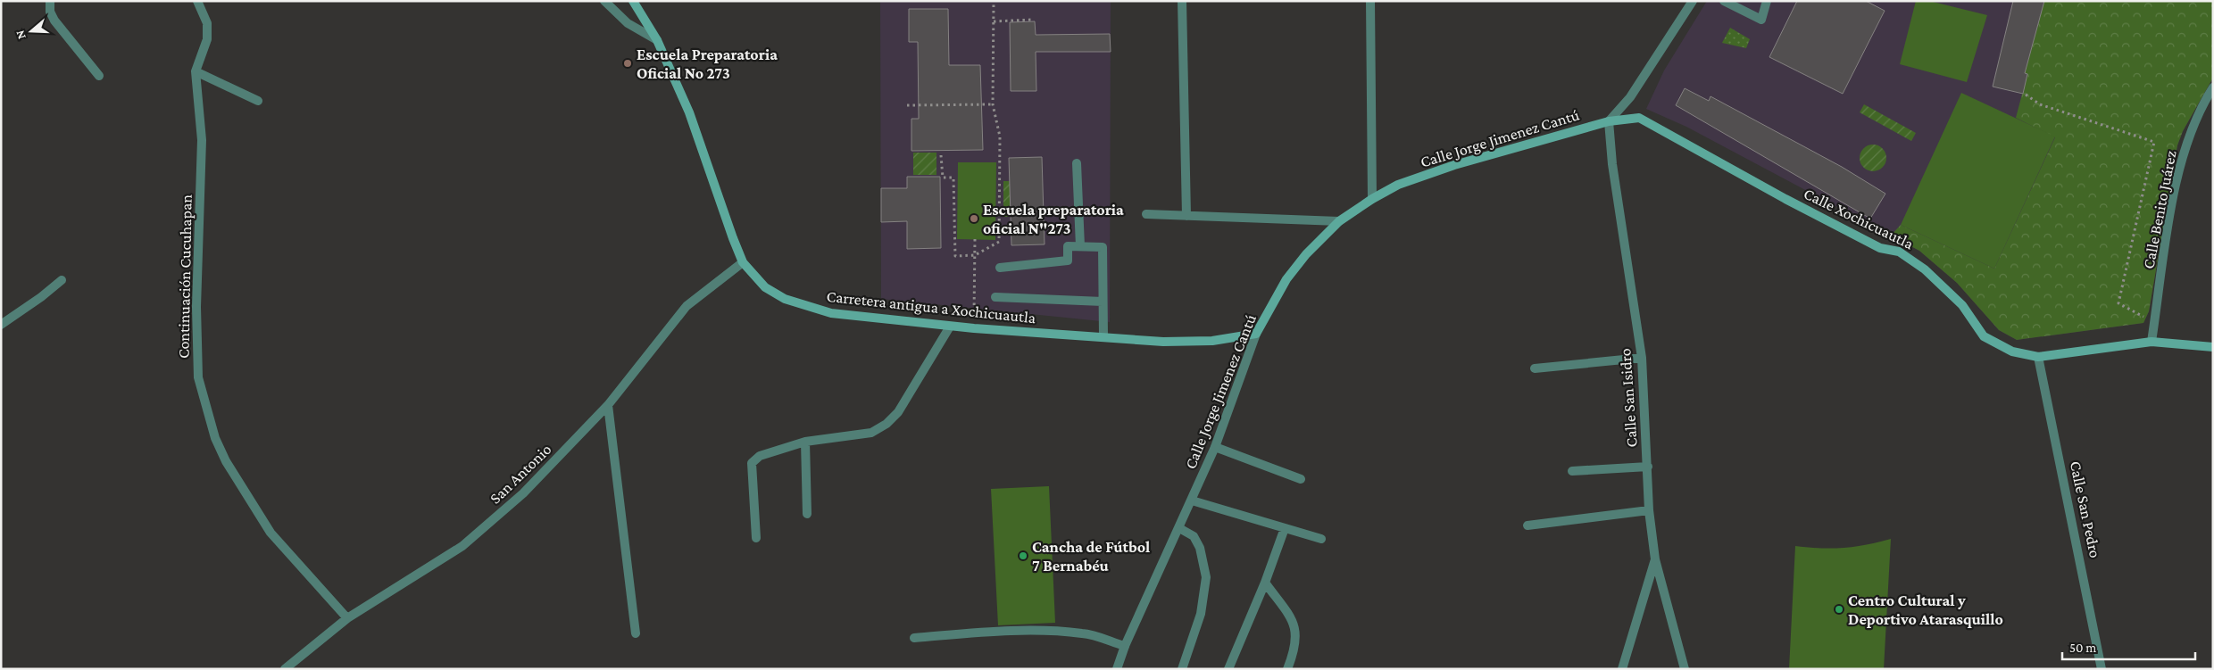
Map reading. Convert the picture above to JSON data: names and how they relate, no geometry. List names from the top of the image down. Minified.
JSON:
{"streets":{"main road":["Calle Jorge Jimenez Cantú","Calle Xochicuautla","Carretera antigua a Xochicuautla"],"street":["Calle Benito Juárez","Continuación Cucuhapan","Calle San Isidro","San Antonio","Calle San Pedro"]},"crossings":[["Calle Jorge Jimenez Cantú","Calle Xochicuautla"],["Calle Jorge Jimenez Cantú","Carretera antigua a Xochicuautla"],["Calle Jorge Jimenez Cantú","Calle San Isidro"],["Calle Benito Juárez","Calle Xochicuautla"],["Calle Xochicuautla","Calle San Isidro"],["Calle Xochicuautla","Calle San Pedro"],["Continuación Cucuhapan","San Antonio"],["Carretera antigua a Xochicuautla","San Antonio"]],"places":["Escuela Preparatoria Oficial No 273","Escuela preparatoria oficial N\"273","Cancha de Fútbol 7 Bernabéu","Centro Cultural y Deportivo Atarasquillo"],"scale_bar":"50 m","north":"left"}
